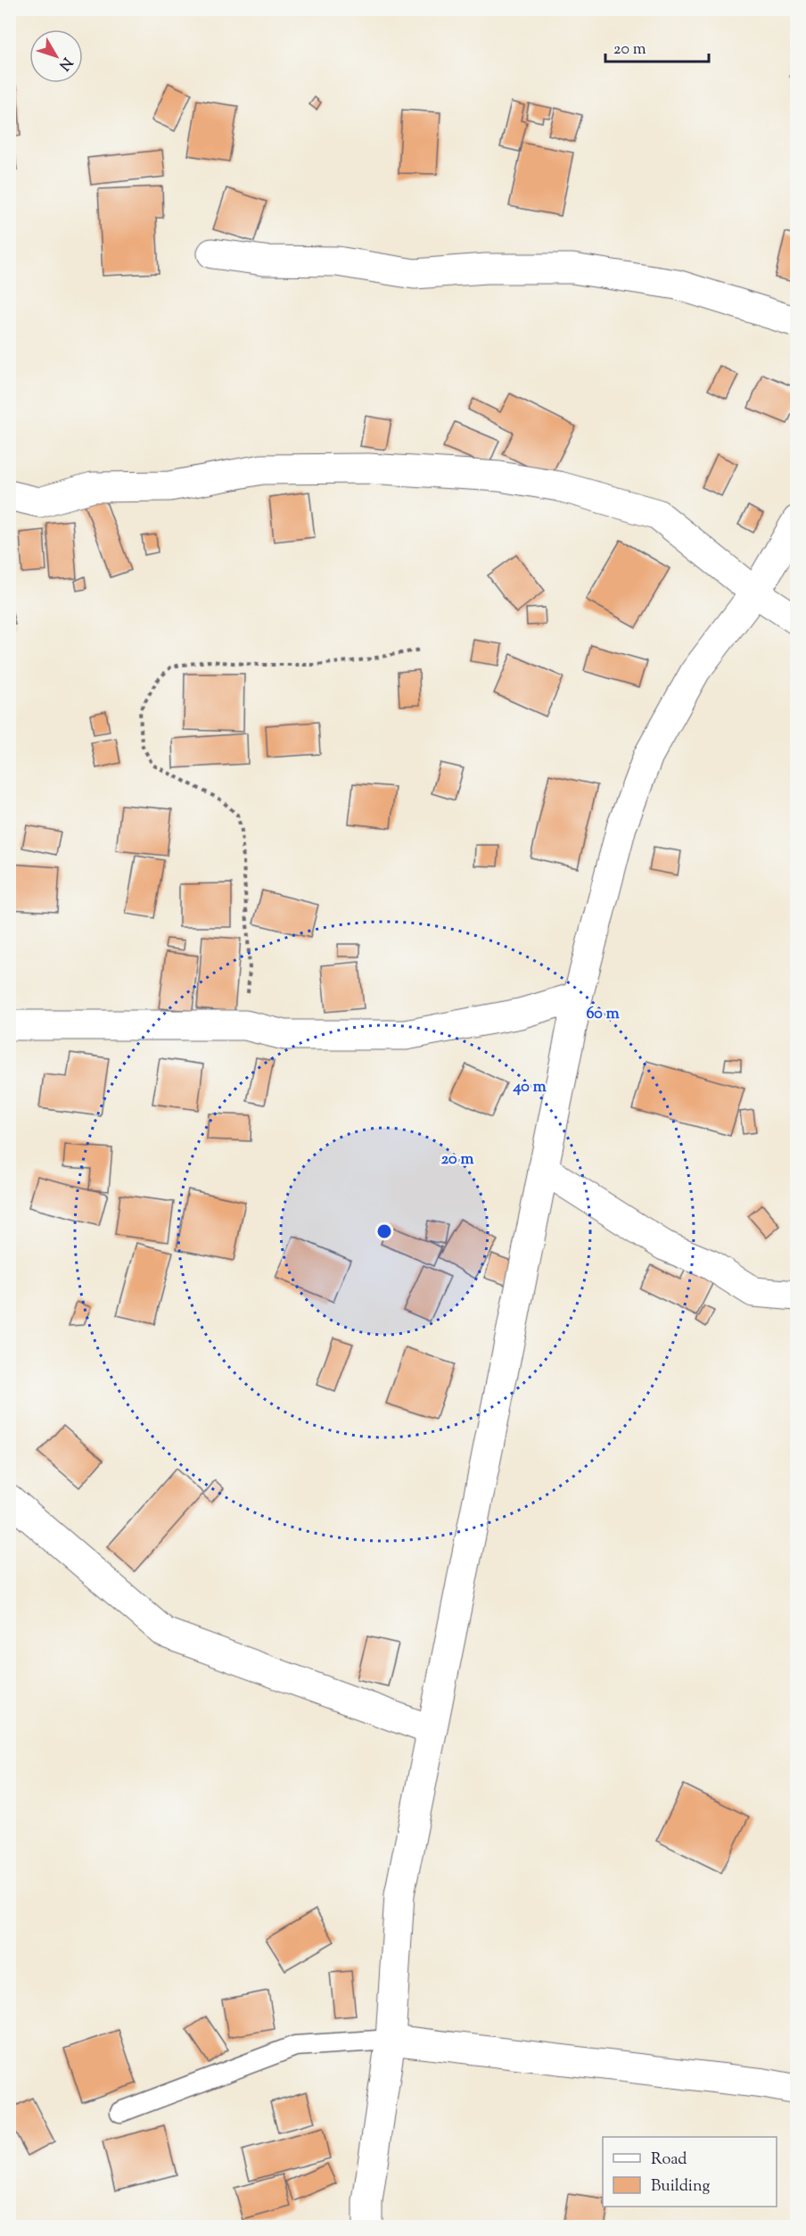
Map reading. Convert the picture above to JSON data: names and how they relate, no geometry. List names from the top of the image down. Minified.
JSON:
{"legend":["Road","Building"],"scale_bar":"20 m","north":"bottom right","rings":["60 m","40 m","20 m"]}
